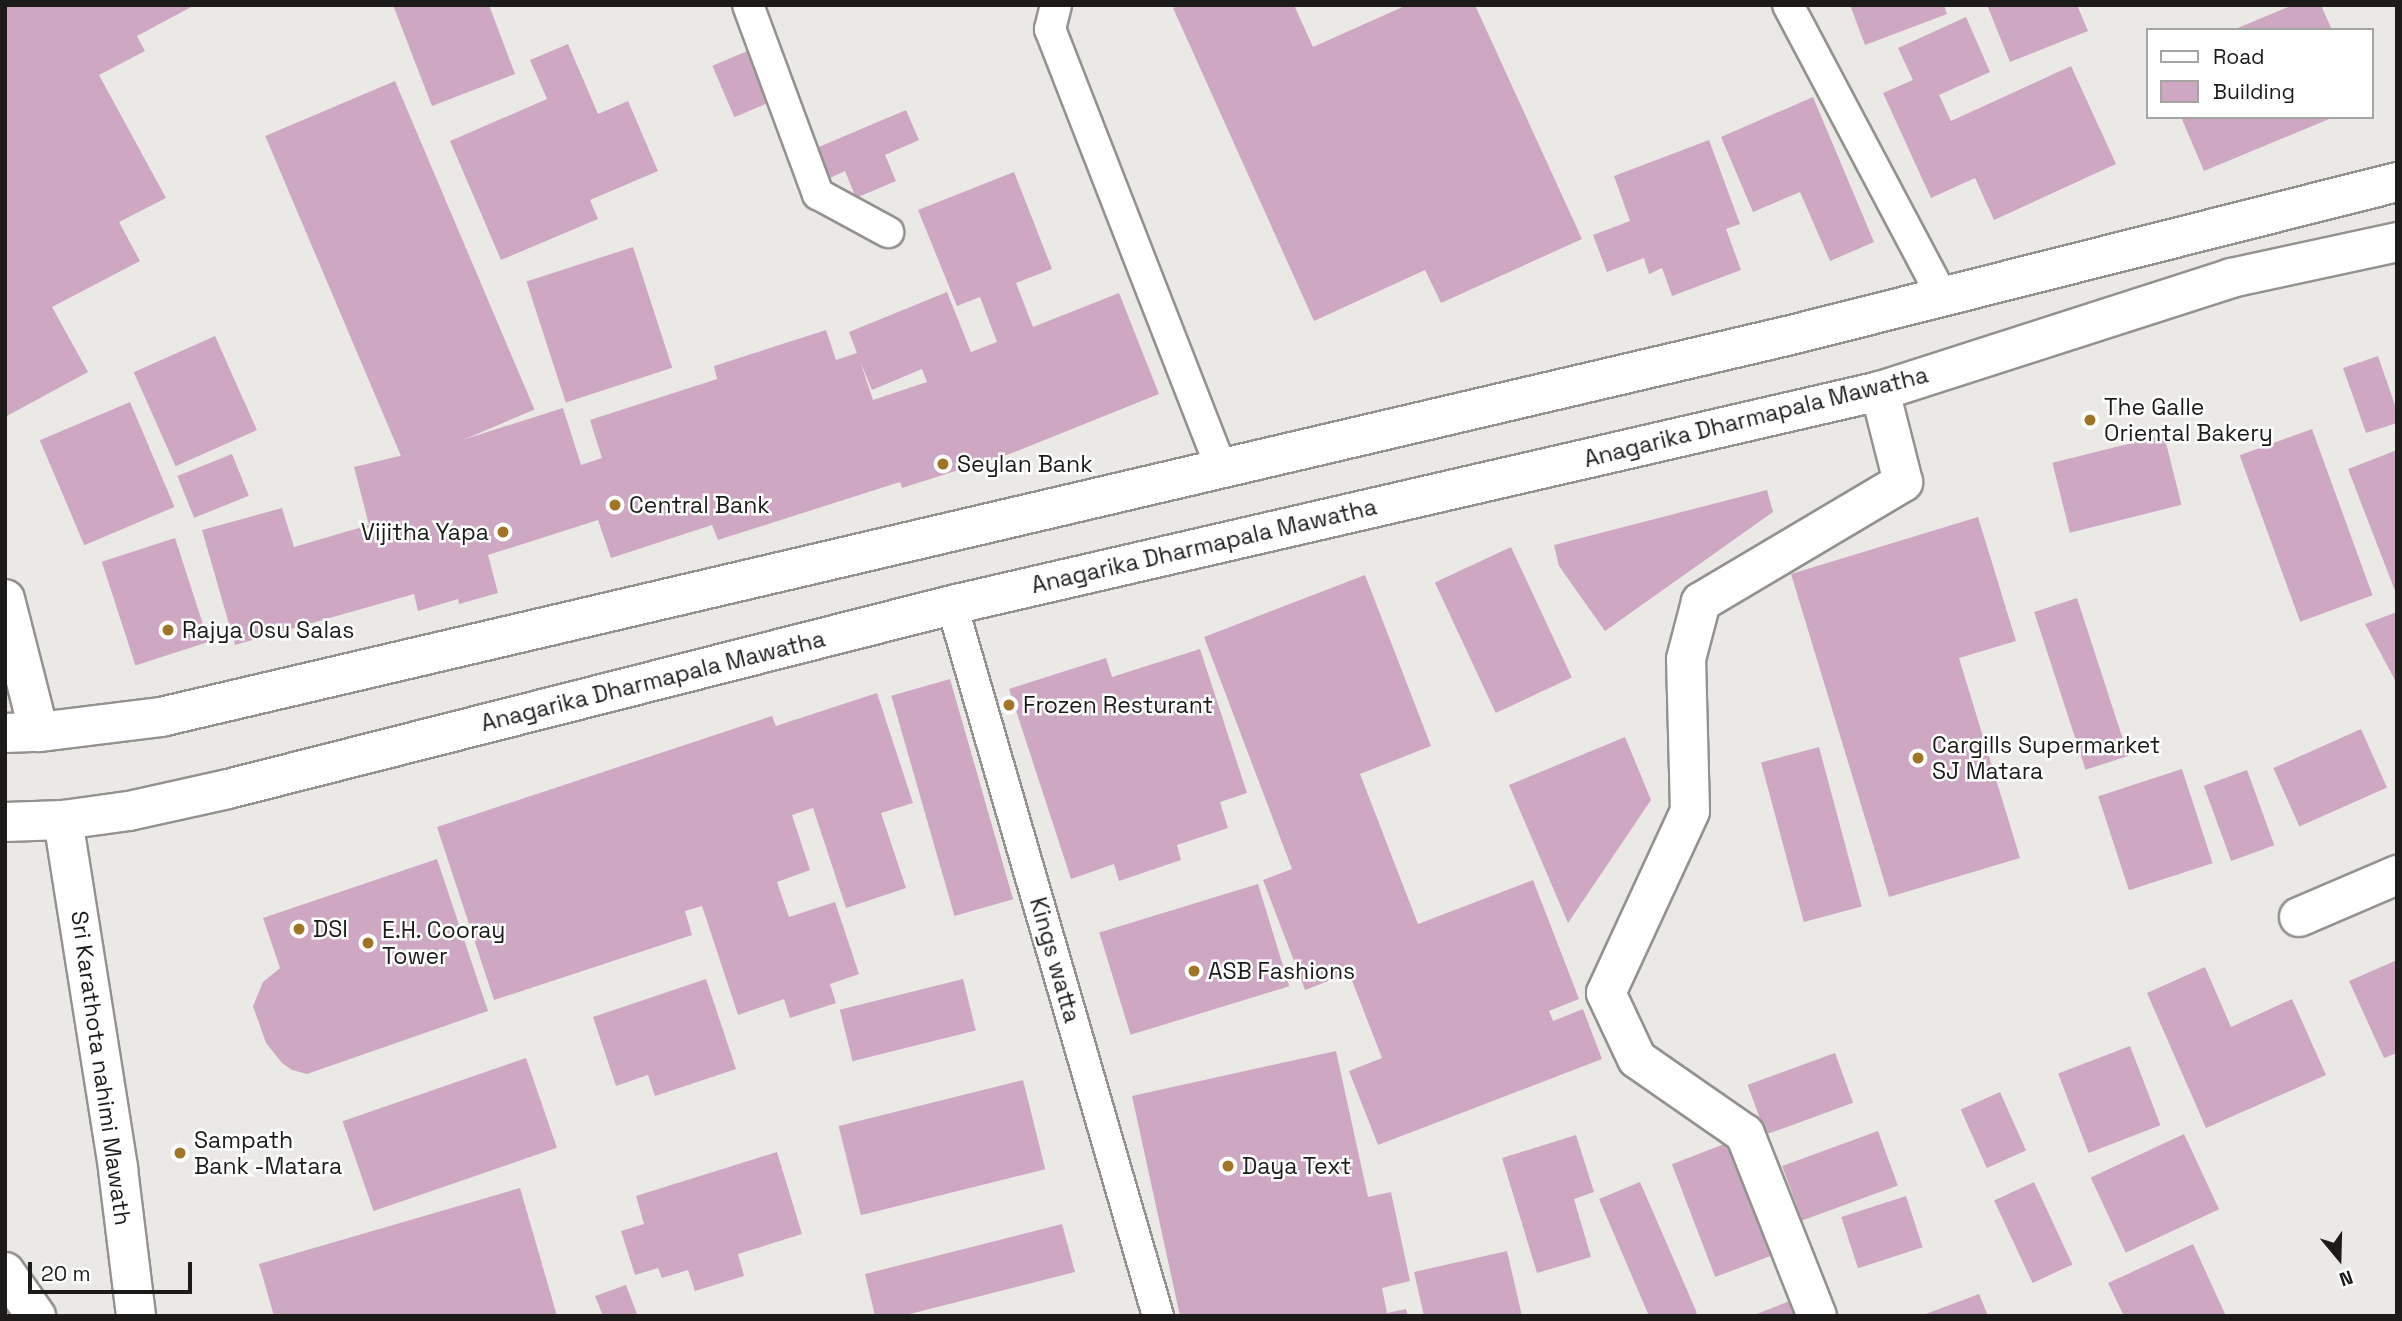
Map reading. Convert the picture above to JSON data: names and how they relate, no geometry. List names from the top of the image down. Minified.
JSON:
{"streets":{"main road":["Anagarika Dharmapala Mawatha","Sri Karathota nahimi Mawath"],"lane":["Kings watta"]},"crossings":[["Anagarika Dharmapala Mawatha","Kings watta"],["Anagarika Dharmapala Mawatha","Sri Karathota nahimi Mawath"]],"places":["The Galle Oriental Bakery","Seylan Bank","Central Bank","Vijitha Yapa","Rajya Osu Salas","Frozen Resturant","Cargills Supermarket SJ Matara","DSI","E.H. Cooray Tower","ASB Fashions","Sampath Bank -Matara","Daya Text"],"legend":["Road","Building"],"scale_bar":"20 m","north":"bottom"}
